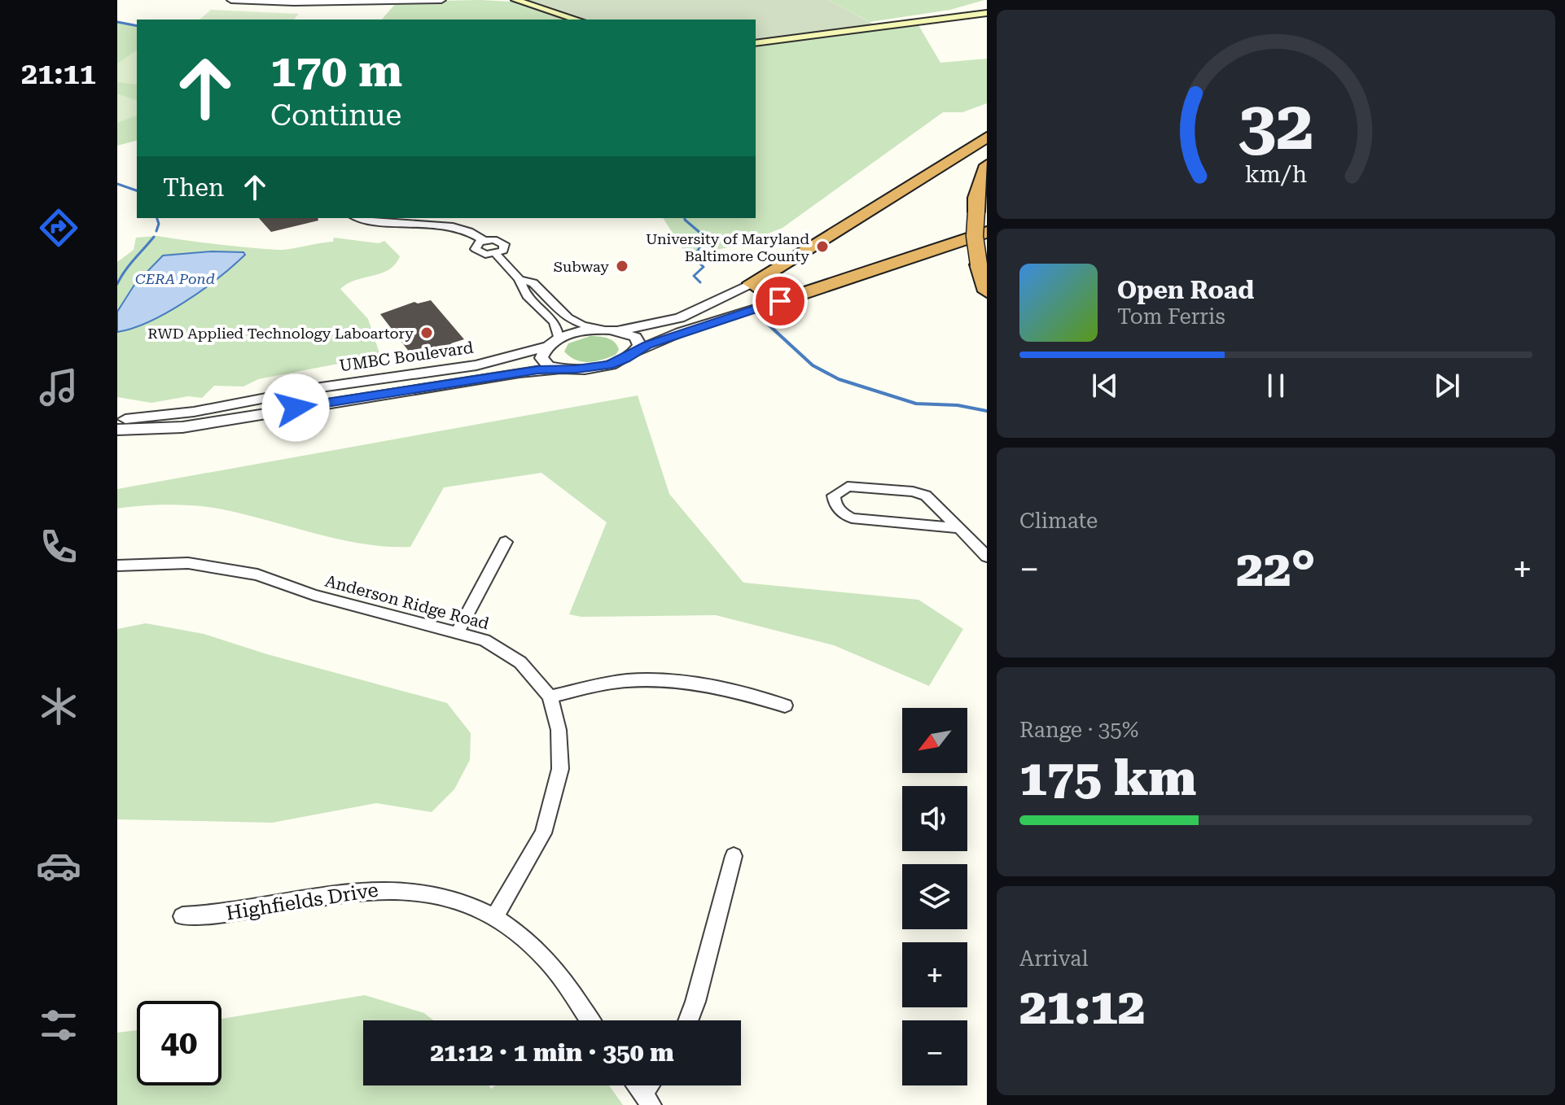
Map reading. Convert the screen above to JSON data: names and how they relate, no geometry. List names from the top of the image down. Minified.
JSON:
{"streets":{"street":["UMBC Boulevard","Anderson Ridge Road","Highfields Drive"]},"crossings":[["Anderson Ridge Road","Highfields Drive"]],"water":["CERA Pond"],"places":["University of Maryland Baltimore County","Subway","RWD Applied Technology Laboartory"],"north":"bottom left","page":{"tabs":"21:11","turn":["170 m","Continue"],"then":"Then","song":["Open Road","Tom Ferris"],"tile":["Climate",["Range · 35%","175 km"],["Arrival","21:12"]],"heat":["−","22°","+"],"map_buttons":["+","−"],"limit":"40","trip":"21:12 · 1 min · 350 m","gauge":["32","km/h"]}}
